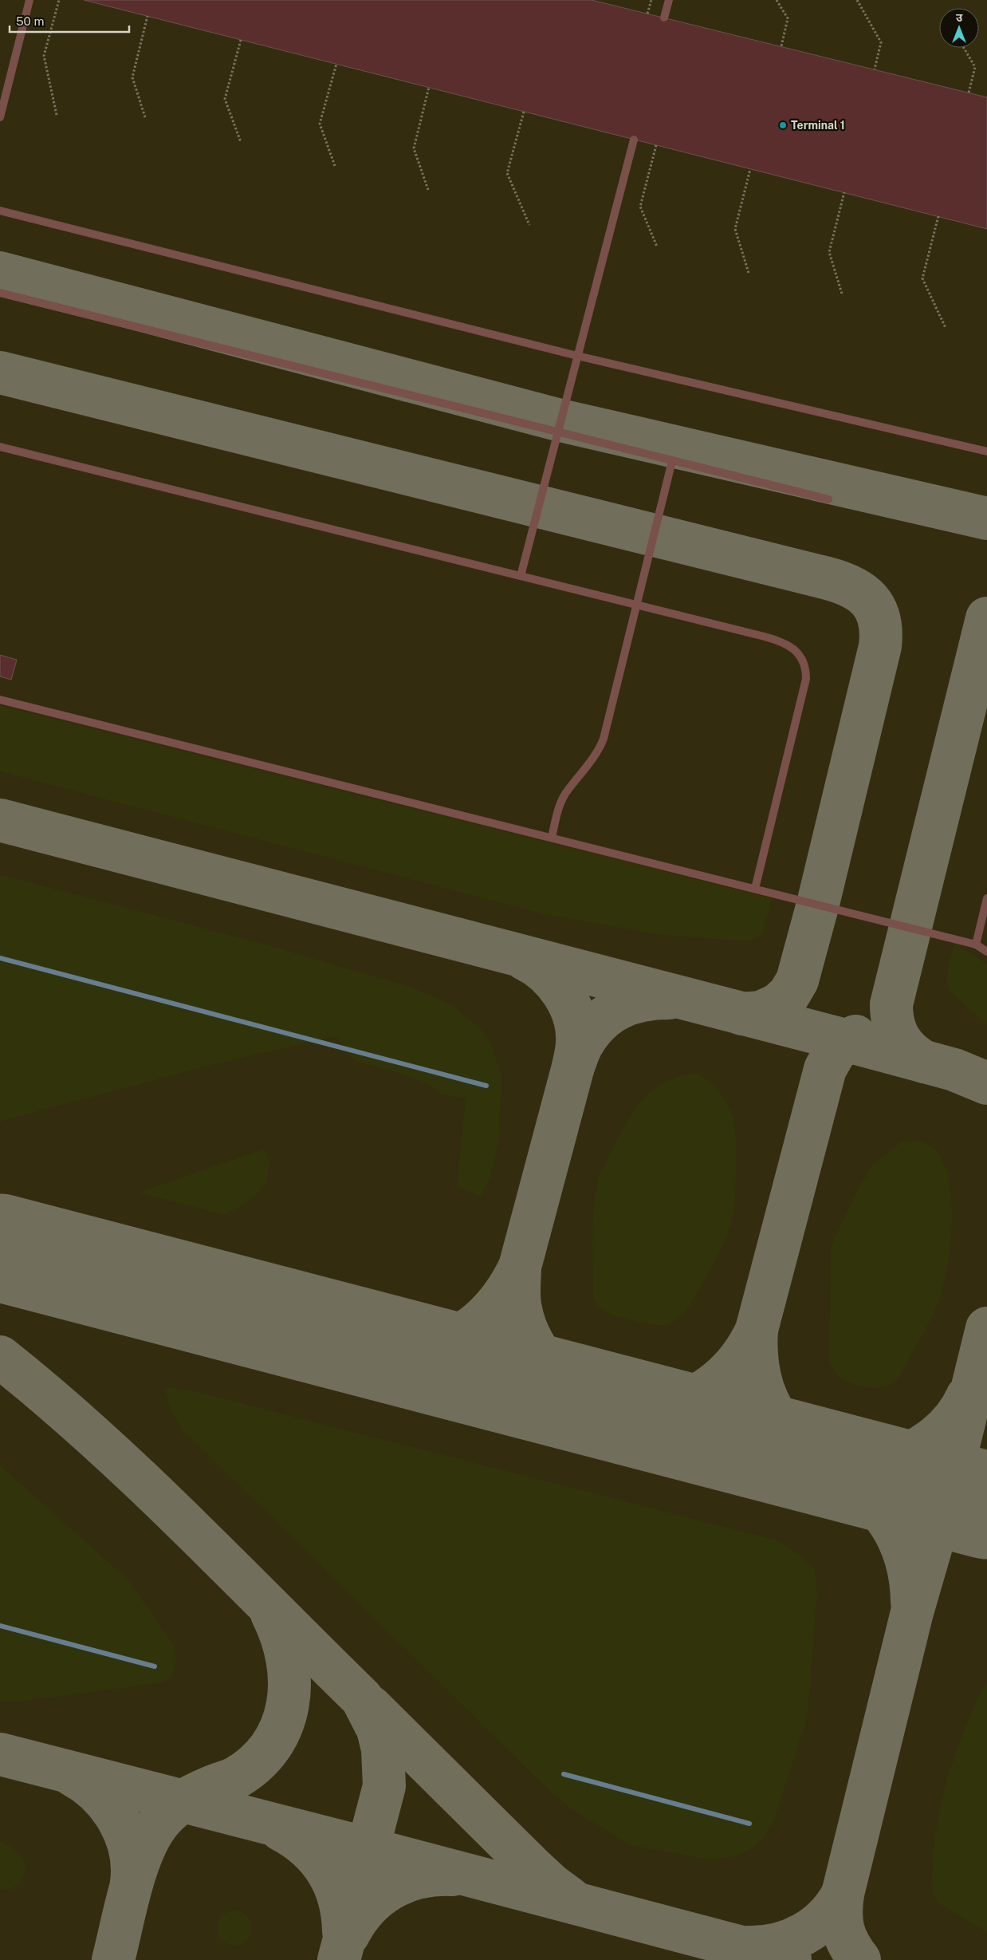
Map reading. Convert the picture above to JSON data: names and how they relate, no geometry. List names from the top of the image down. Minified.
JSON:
{"places":["Terminal 1"],"scale_bar":"50 m","north":"top"}
